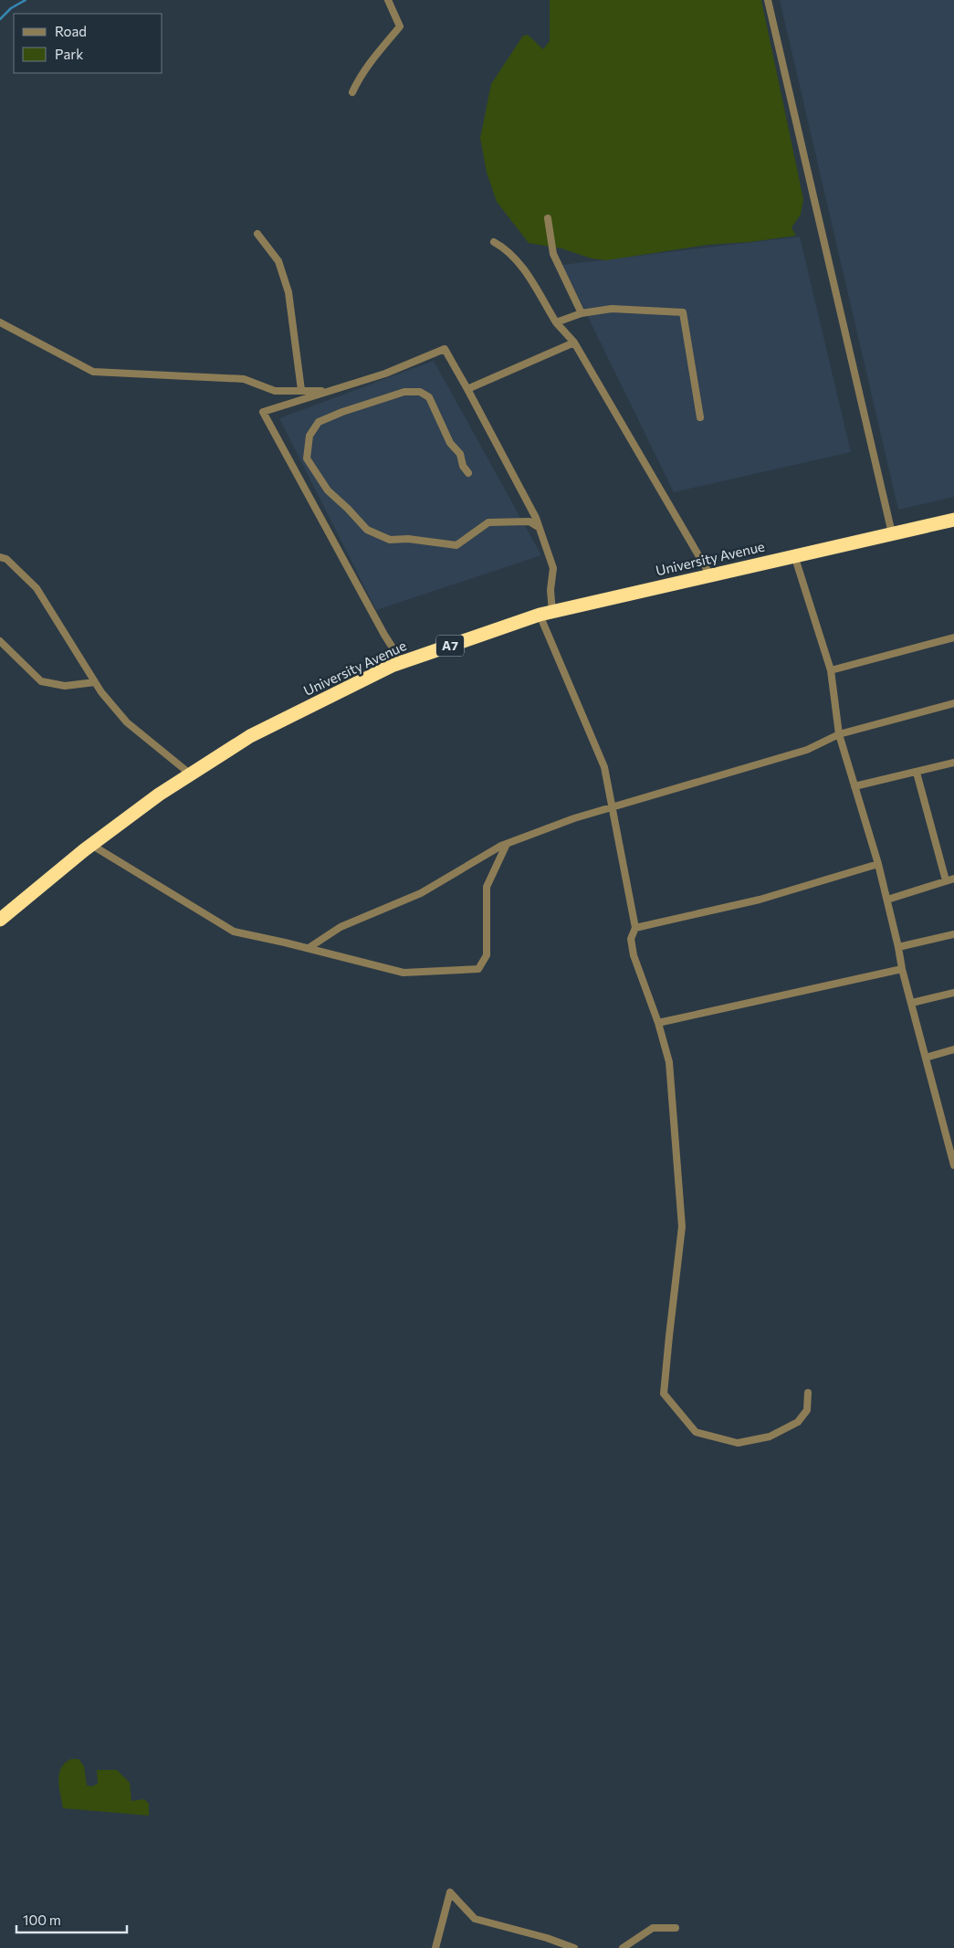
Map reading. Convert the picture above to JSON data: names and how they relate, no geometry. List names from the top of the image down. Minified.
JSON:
{"streets":{"highway":["University Avenue","A7"]},"legend":["Road","Park"],"scale_bar":"100 m"}
